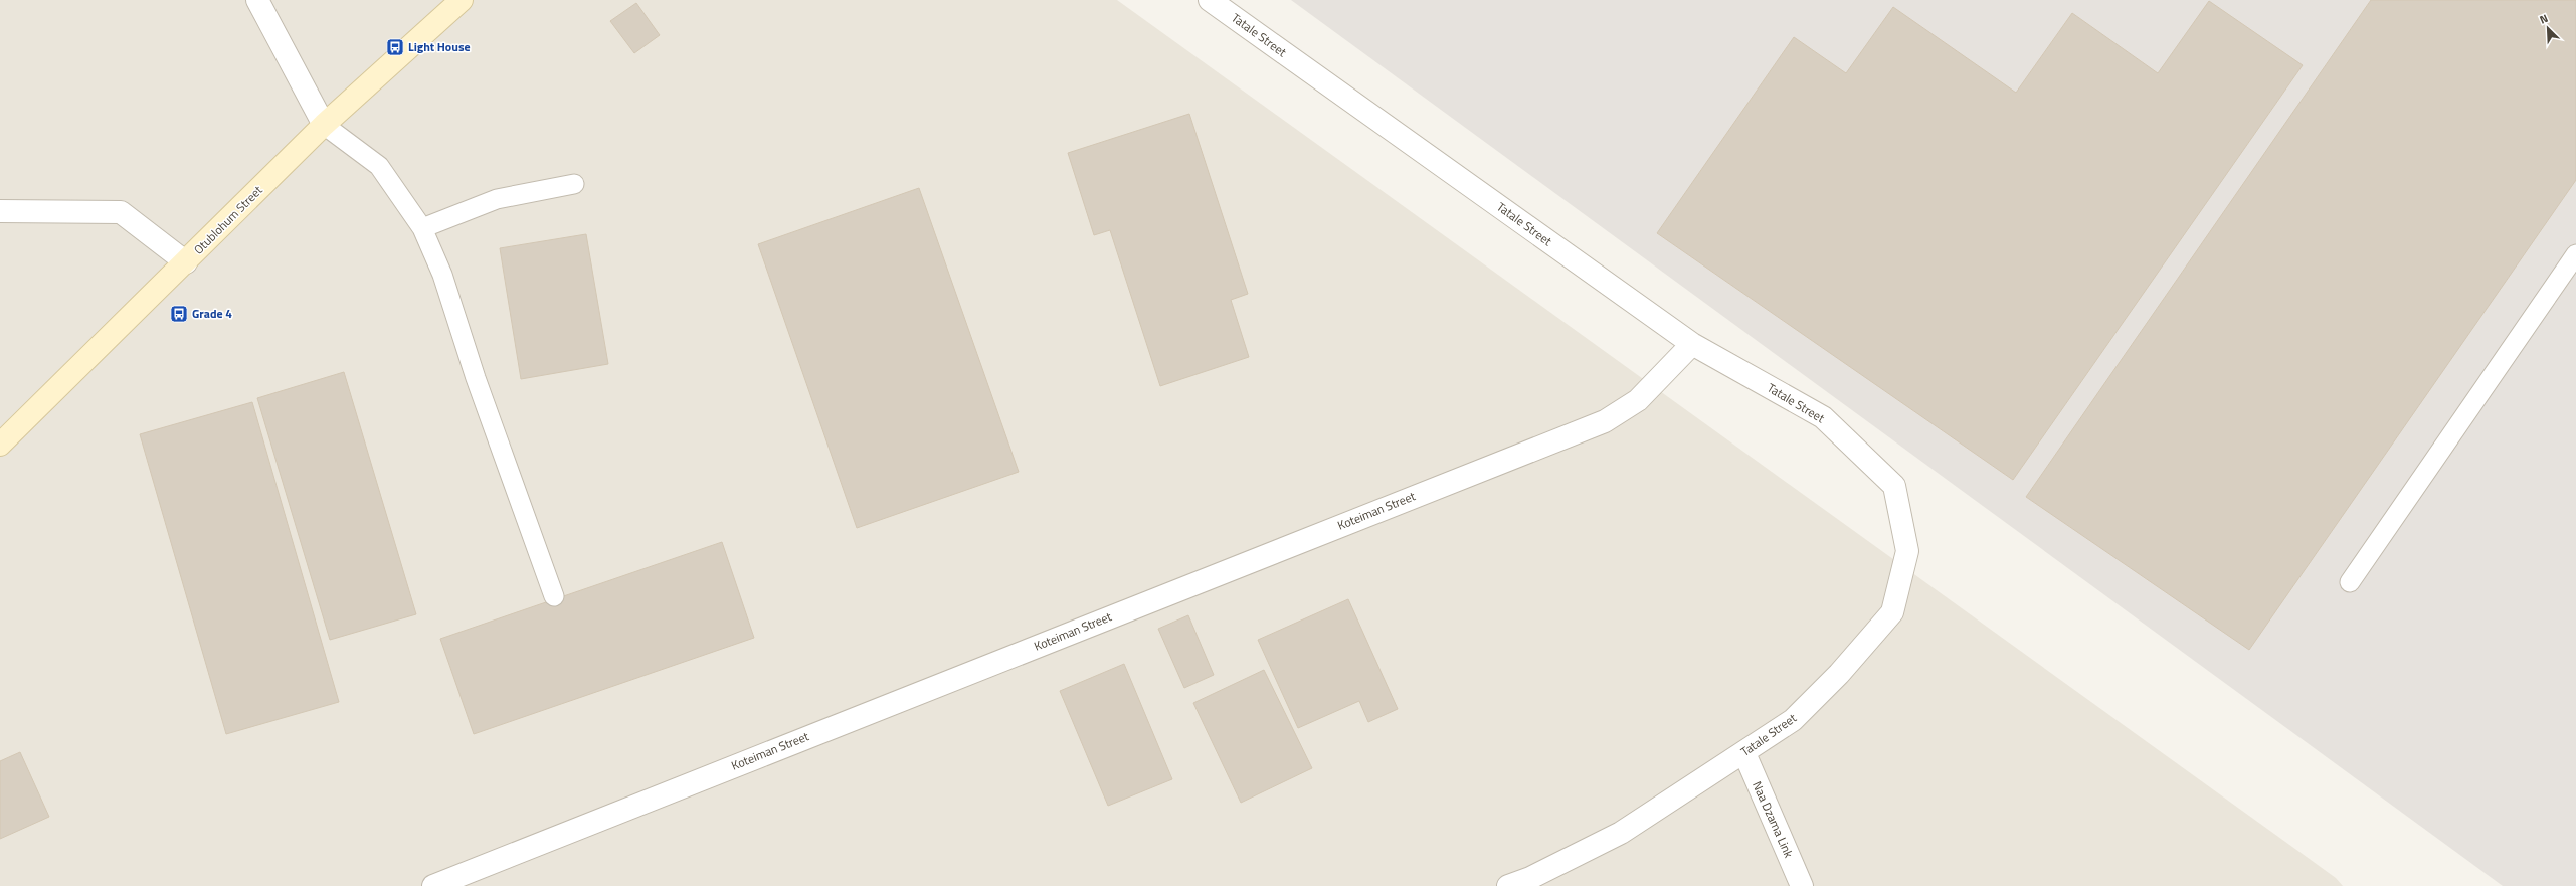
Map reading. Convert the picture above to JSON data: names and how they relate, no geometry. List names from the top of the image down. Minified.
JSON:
{"streets":{"street":["Tatale Street","Otublohum Street","Koteiman Street","Naa Dzama Link"]},"crossings":[["Tatale Street","Koteiman Street"],["Tatale Street","Naa Dzama Link"]],"places":{"bus stop":["Light House","Grade 4"]},"north":"top left"}
